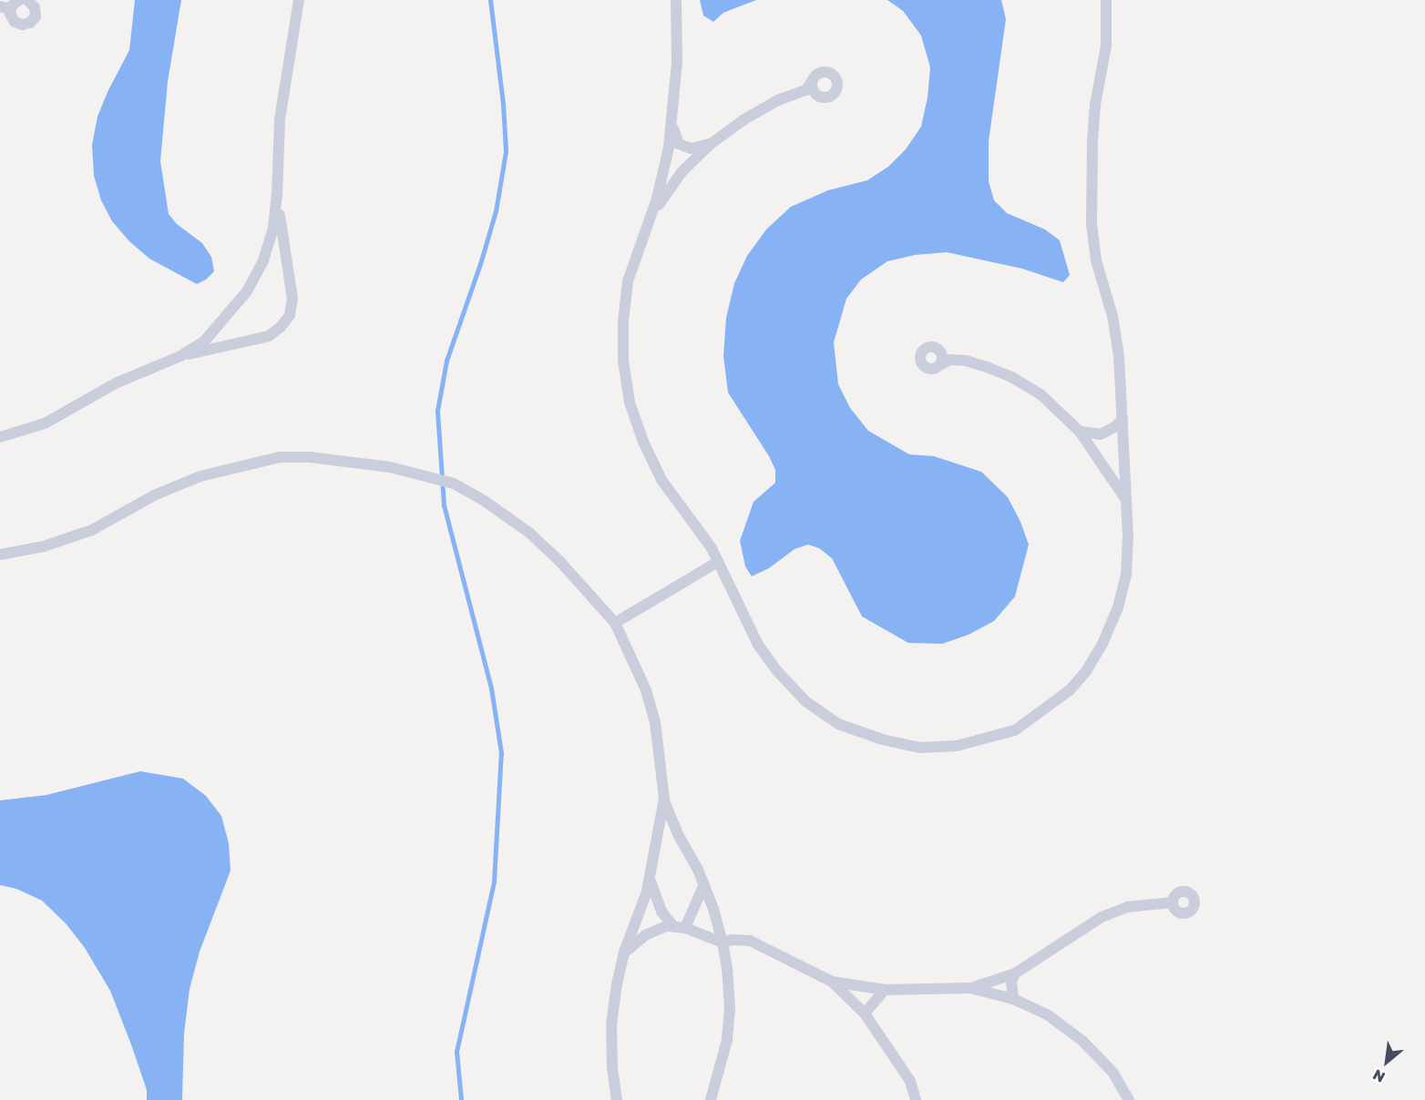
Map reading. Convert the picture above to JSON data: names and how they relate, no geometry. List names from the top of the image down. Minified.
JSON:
{"north":"bottom left"}
